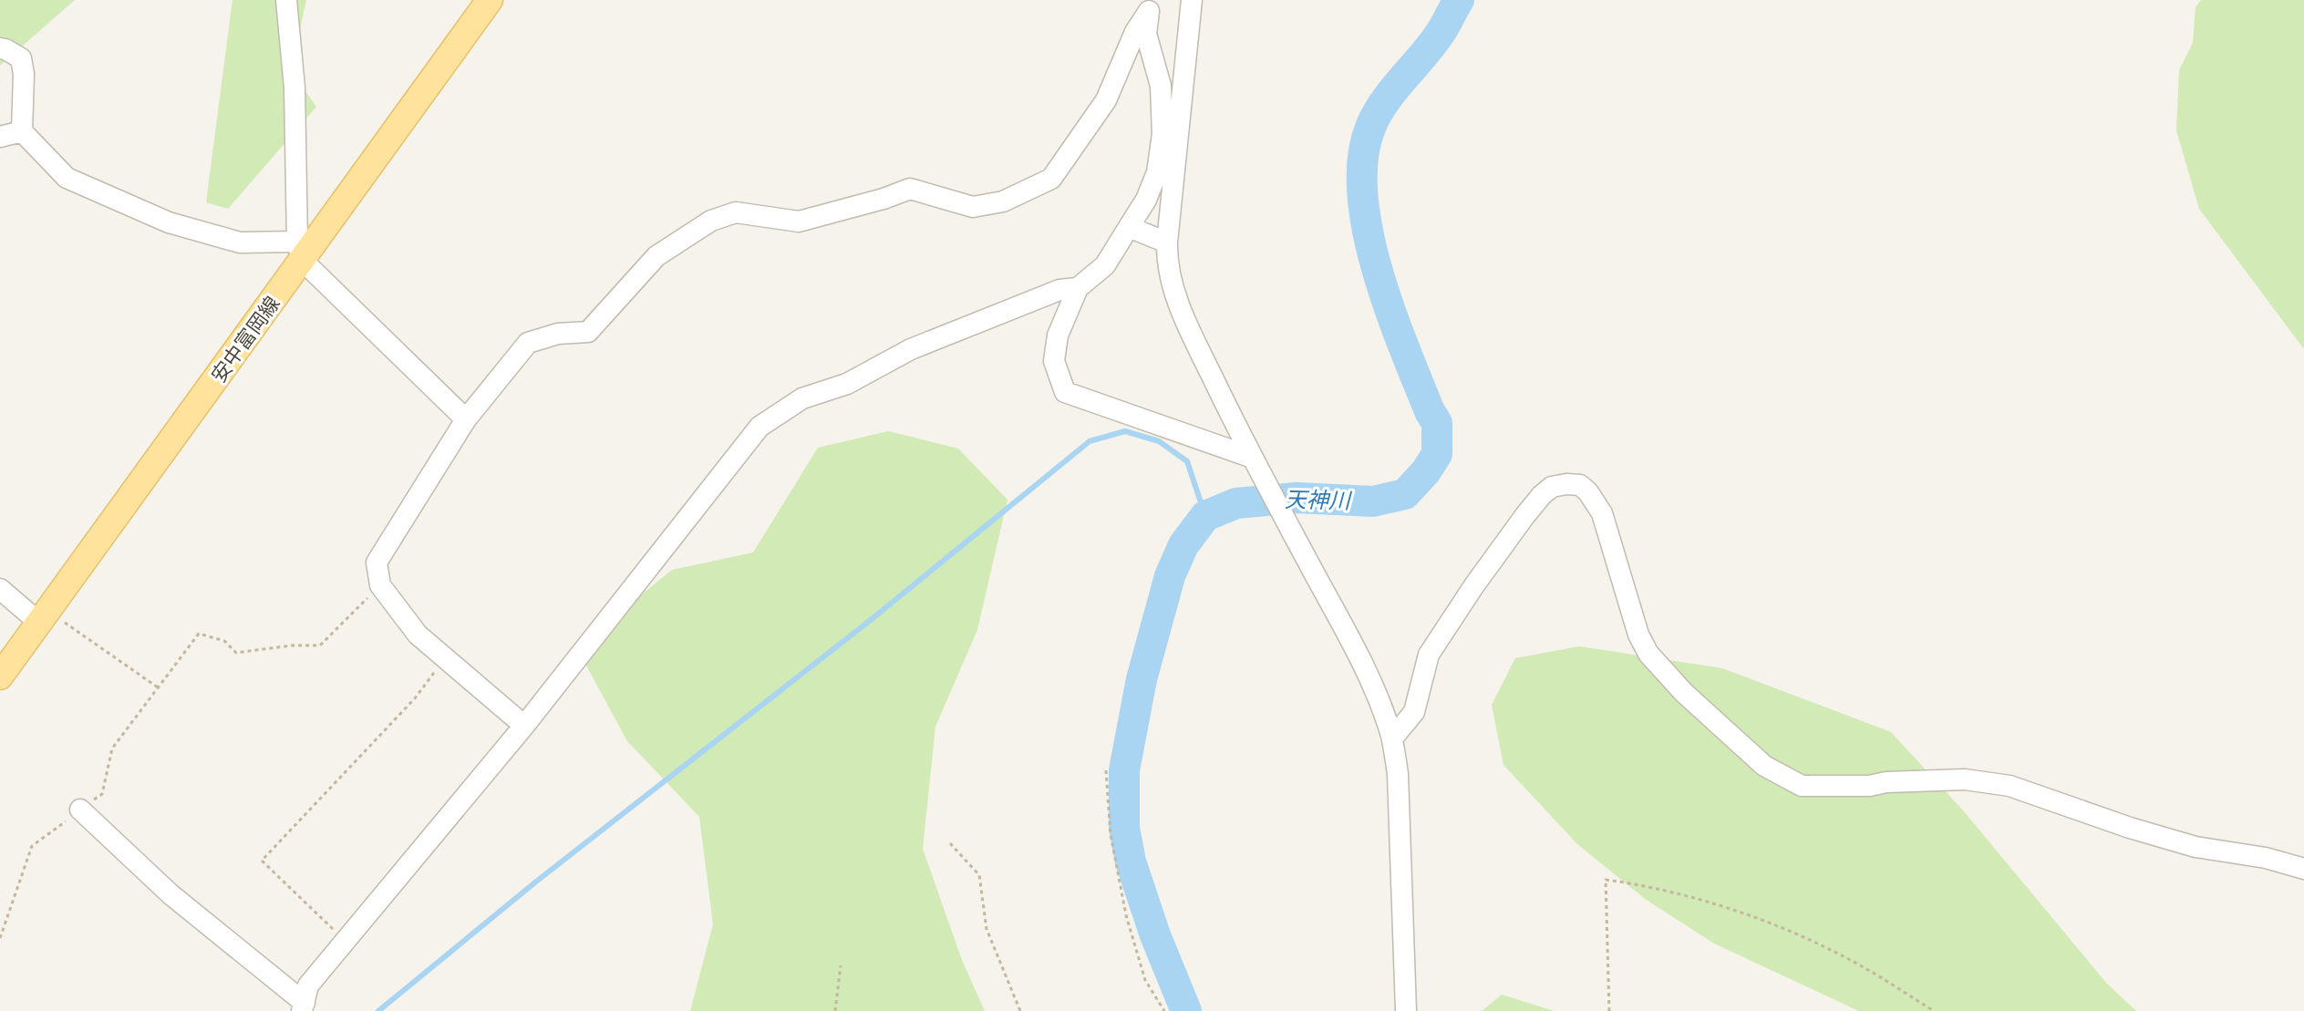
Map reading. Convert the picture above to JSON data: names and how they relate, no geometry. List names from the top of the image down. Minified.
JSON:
{"streets":{"main road":["安中富岡線"]},"water":["天神川"]}
